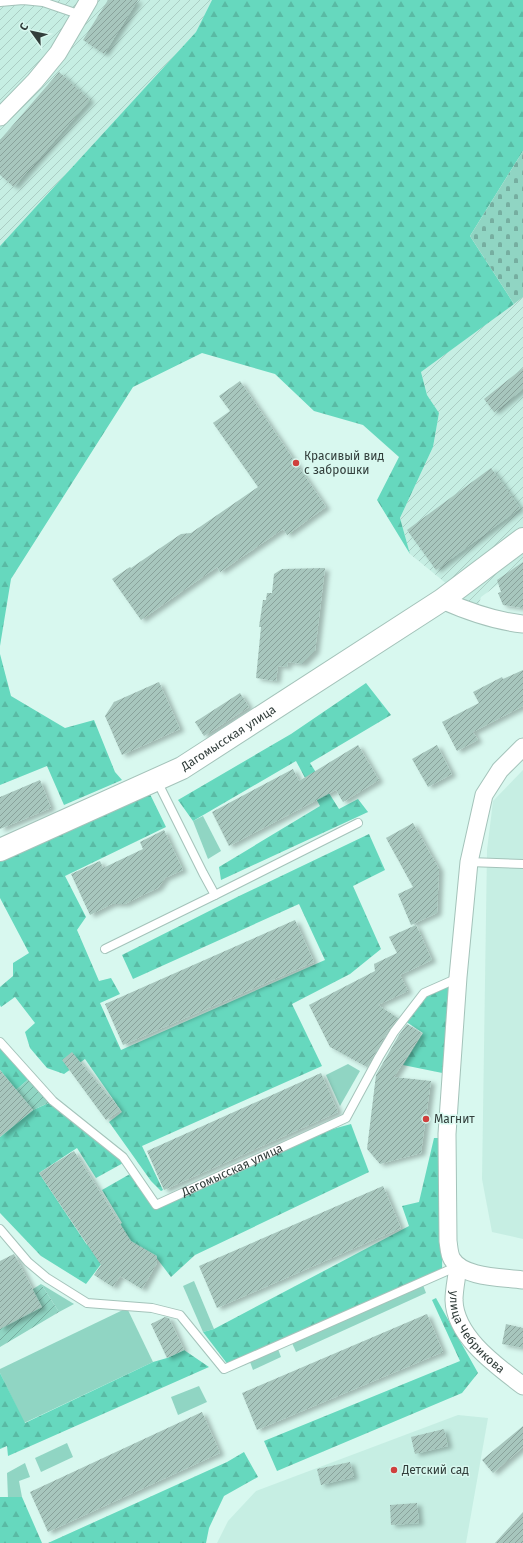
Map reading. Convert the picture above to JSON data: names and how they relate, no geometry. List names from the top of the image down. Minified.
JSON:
{"streets":{"street":["Дагомысская улица","улица Чебрикова"]},"places":["Красивый вид с заброшки","Магнит","Детский сад"],"north":"top left"}
